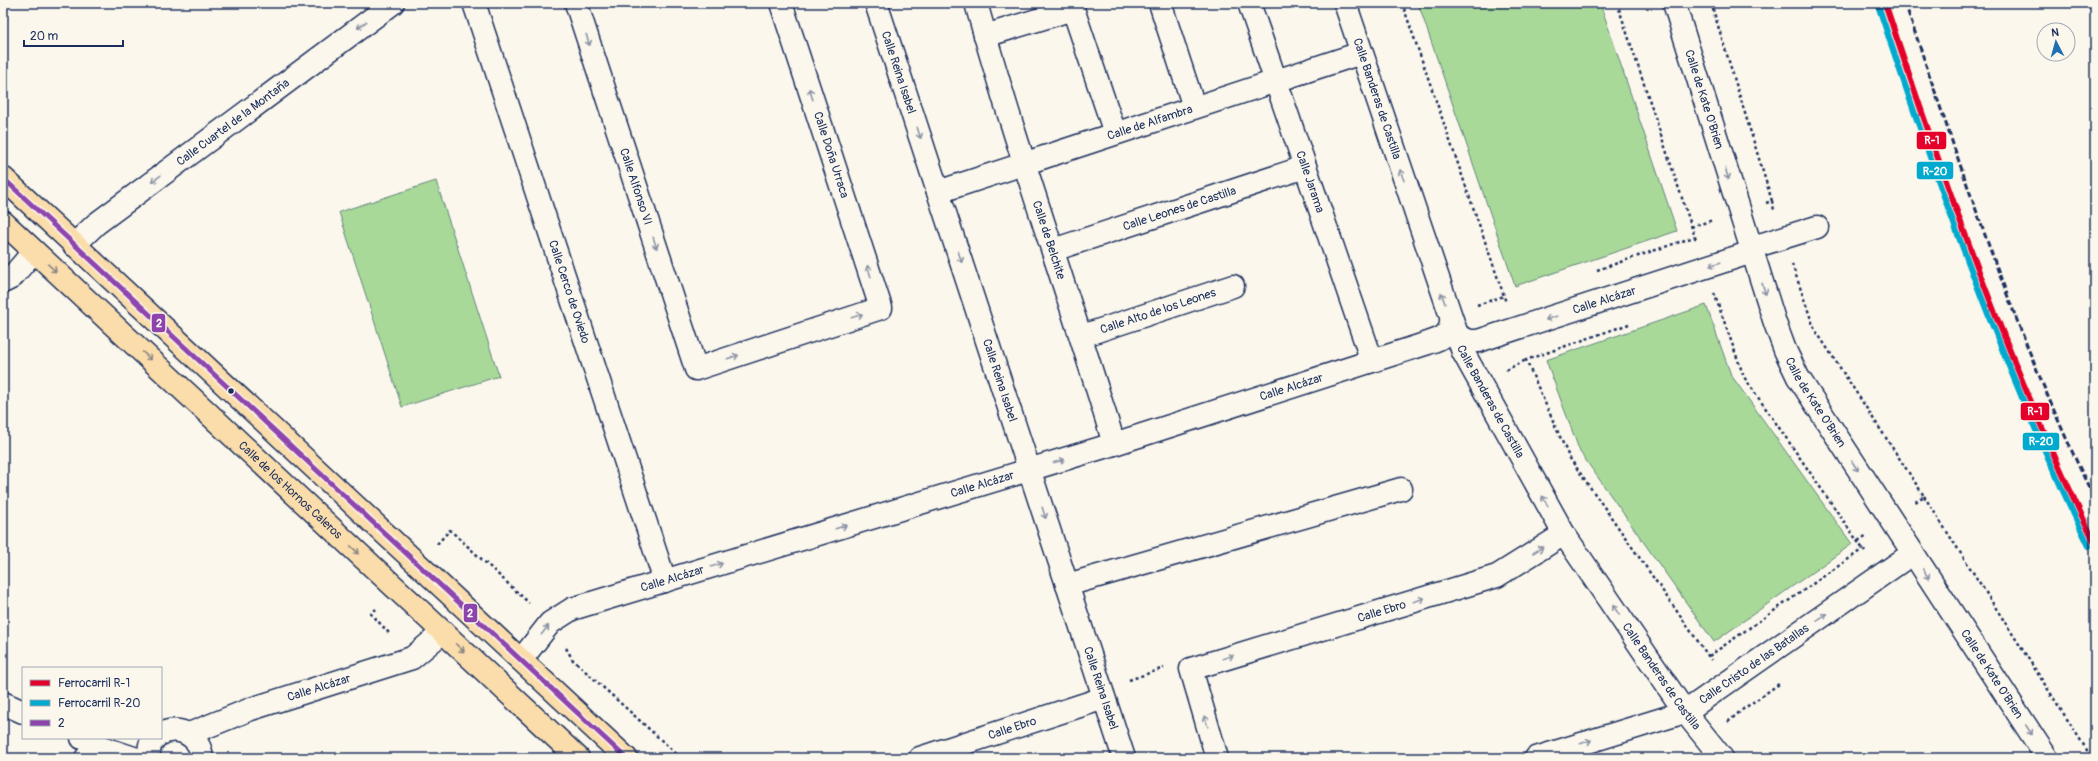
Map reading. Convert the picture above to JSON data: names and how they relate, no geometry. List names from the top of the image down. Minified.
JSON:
{"streets":{"main road":["Calle de los Hornos Caleros"],"street":["Calle Reina Isabel","Calle Banderas de Castilla","Calle de Kate O'Brien","Calle Cuartel de la Montaña","Calle de Alfambra","Calle Doña Urraca","Calle Jarama","Calle Alfonso VI","Calle Leones de Castilla","Calle de Belchite","Calle Cerco de Oviedo","Calle Alcázar","Calle Alto de los Leones","Calle Ebro","Calle Cristo de las Batallas"]},"crossings":[["Calle Reina Isabel","Calle de Alfambra"],["Calle Reina Isabel","Calle Alcázar"],["Calle Reina Isabel","Calle Ebro"],["Calle Banderas de Castilla","Calle de Alfambra"],["Calle Banderas de Castilla","Calle Alcázar"],["Calle Banderas de Castilla","Calle Ebro"],["Calle Banderas de Castilla","Calle Cristo de las Batallas"],["Calle de Kate O'Brien","Calle Alcázar"],["Calle de Kate O'Brien","Calle Cristo de las Batallas"],["Calle de Alfambra","Calle Jarama"],["Calle de Alfambra","Calle de Belchite"],["Calle Doña Urraca","Calle Alfonso VI"],["Calle Jarama","Calle Leones de Castilla"],["Calle Jarama","Calle Alcázar"],["Calle Leones de Castilla","Calle de Belchite"],["Calle de Belchite","Calle Alcázar"],["Calle de Belchite","Calle Alto de los Leones"],["Calle Cerco de Oviedo","Calle Alcázar"],["Calle Alcázar","Calle de los Hornos Caleros"]],"one_way":["Calle Reina Isabel","Calle Banderas de Castilla","Calle de Kate O'Brien","Calle Cuartel de la Montaña","Calle Doña Urraca","Calle Cristo de las Batallas"],"lines":["rail line R-1","rail line R-20","transit line 2"],"legend":["Ferrocarril R-1","Ferrocarril R-20","2"],"scale_bar":"20 m","north":"top"}
